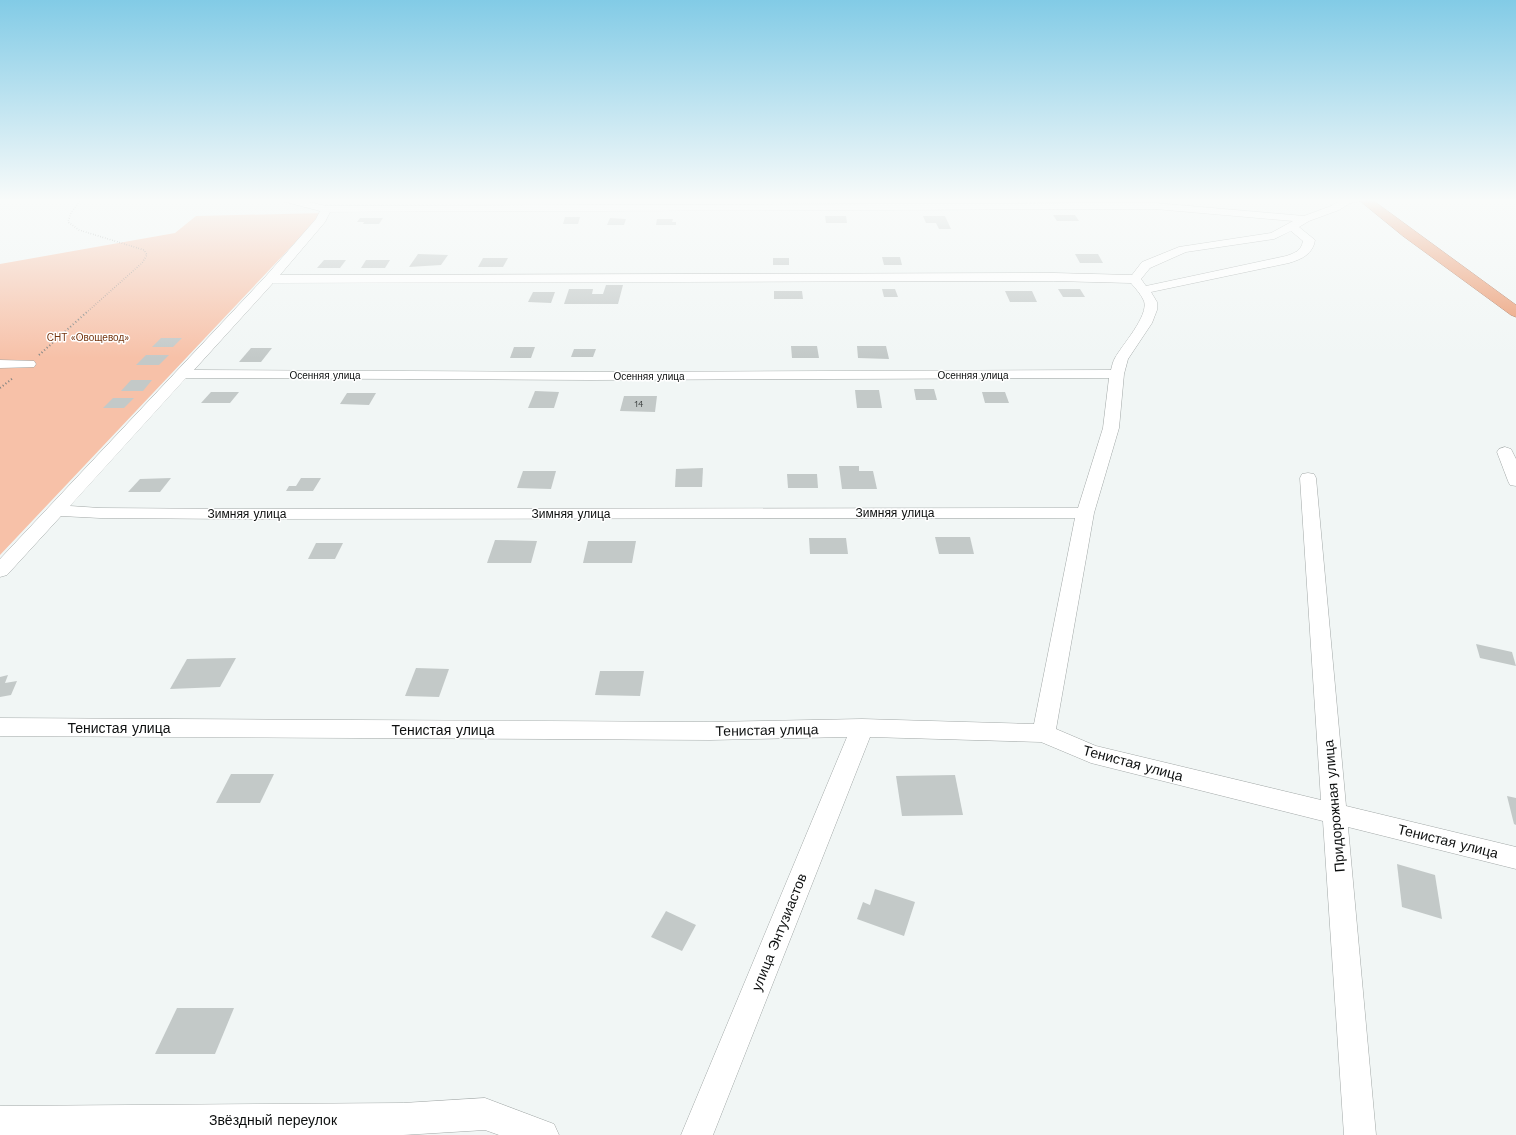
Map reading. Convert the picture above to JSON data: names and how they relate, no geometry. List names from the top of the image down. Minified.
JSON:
{"streets":{"street":["Осенняя улица","Зимняя улица","Тенистая улица","Придорожная улица","улица Энтузиастов","Звёздный переулок"]},"crossings":[["Тенистая улица","Придорожная улица"],["Тенистая улица","улица Энтузиастов"]],"parks":["СНТ «Овощевод»"],"house_numbers":["14"]}
